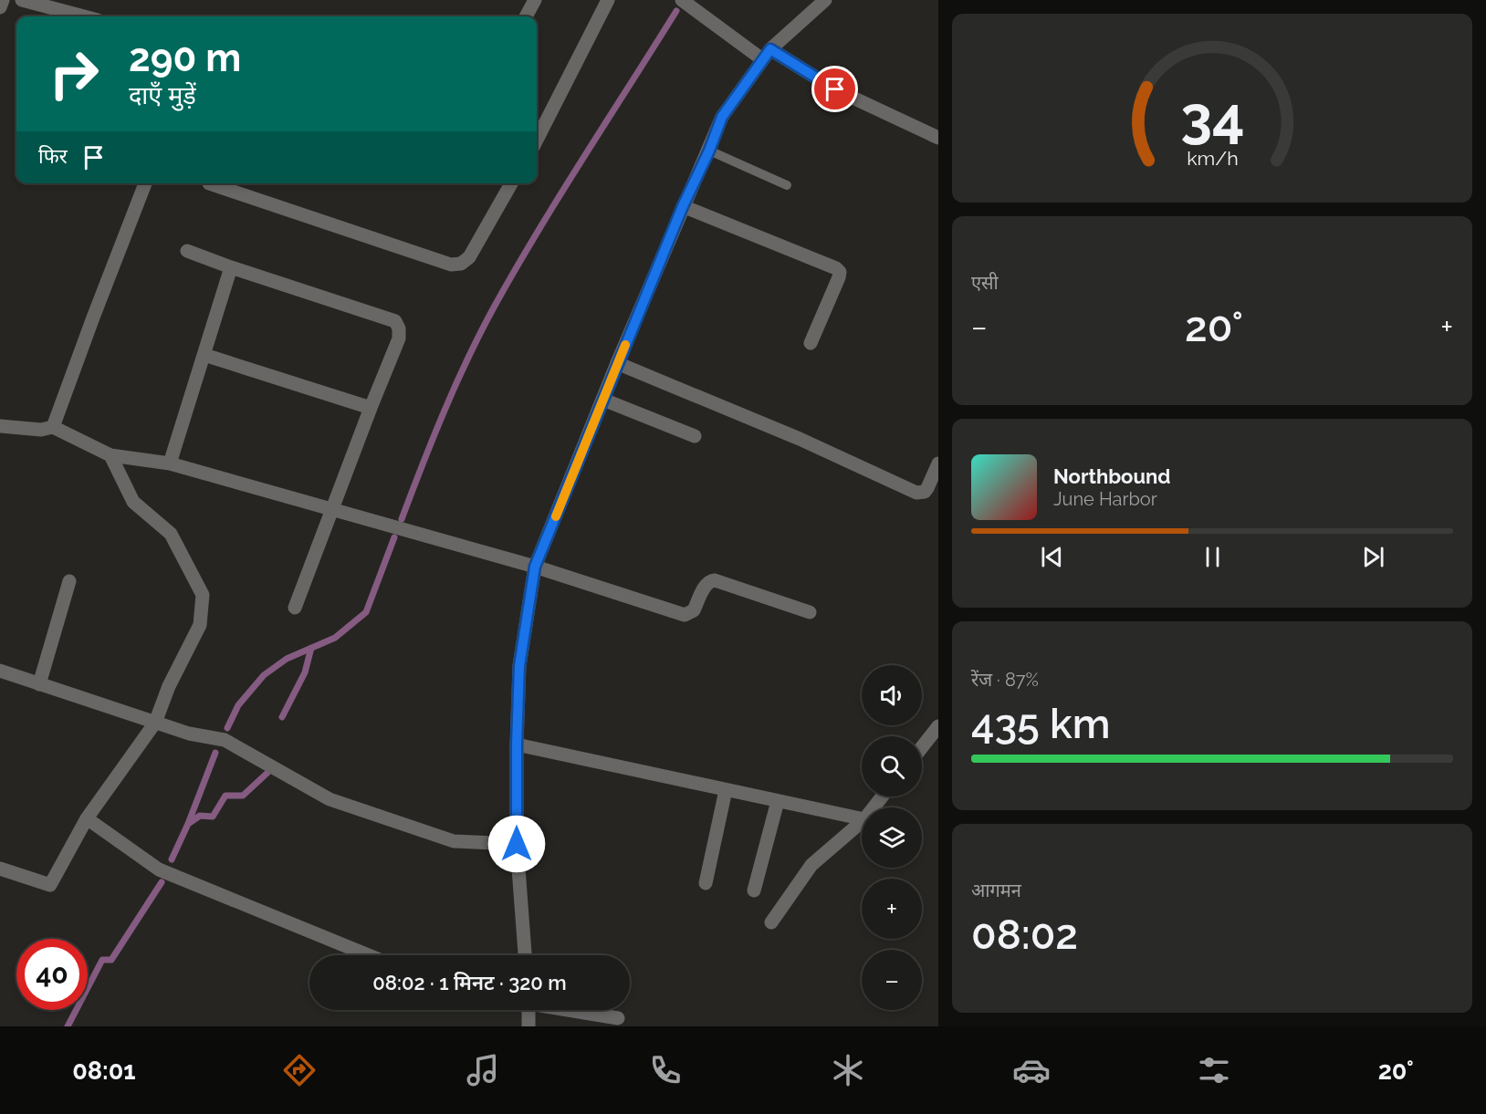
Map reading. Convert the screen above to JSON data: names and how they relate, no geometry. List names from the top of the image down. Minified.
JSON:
{"page":{"turn":["290 m","दाएँ मुड़ें"],"then":"फिर","tile":["एसी",["रेंज · 87%","435 km"],["आगमन","08:02"]],"heat":["−","20°","+"],"song":["Northbound","June Harbor"],"map_buttons":["+","−"],"limit":"40","trip":"08:02 · 1 मिनट · 320 m","tabs":["08:01","20°"],"gauge":["34","km/h"]}}
